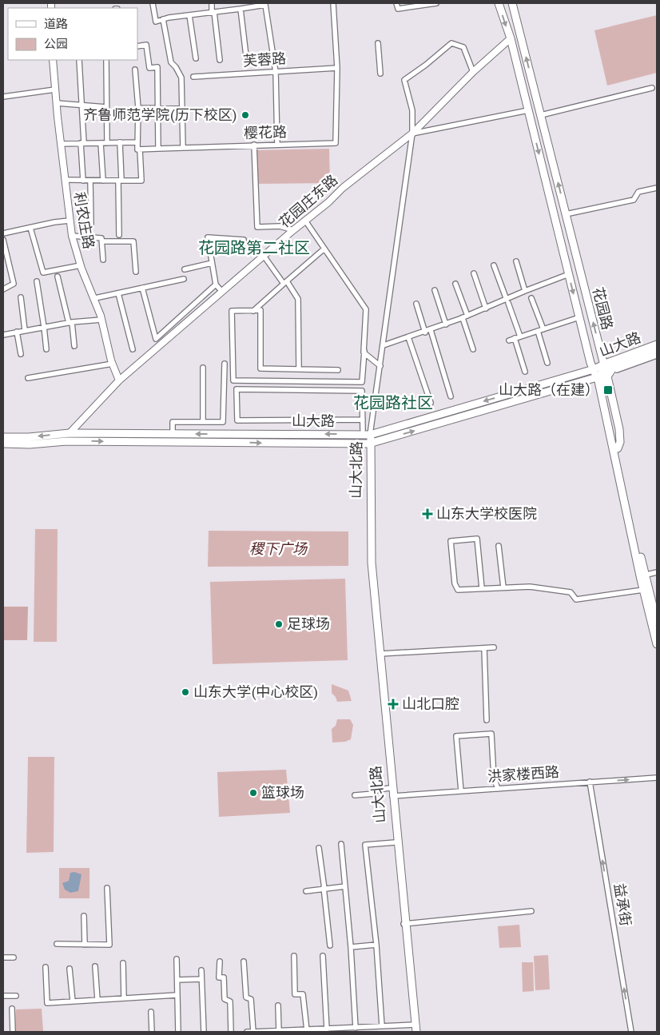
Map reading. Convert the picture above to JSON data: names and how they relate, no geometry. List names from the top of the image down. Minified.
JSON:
{"streets":{"main road":["花园路","山大路","山大北路"],"street":["芙蓉路","樱花路","花园庄东路","利农庄路","洪家楼西路","益承街"]},"crossings":[["芙蓉路","樱花路"],["花园庄东路","利农庄路"],["花园庄东路","花园路"],["花园庄东路","山大路"],["花园路","山大路"],["山大路","山大北路"],["山大北路","洪家楼西路"],["洪家楼西路","益承街"]],"one_way":["益承街"],"districts":["花园路第二社区","花园路社区"],"parks":["稷下广场"],"places":{"other":["齐鲁师范学院(历下校区)","足球场","山东大学(中心校区)","篮球场"],"transit":["山大路（在建）"],"health":["山东大学校医院","山北口腔"]},"legend":["道路","公园"]}
